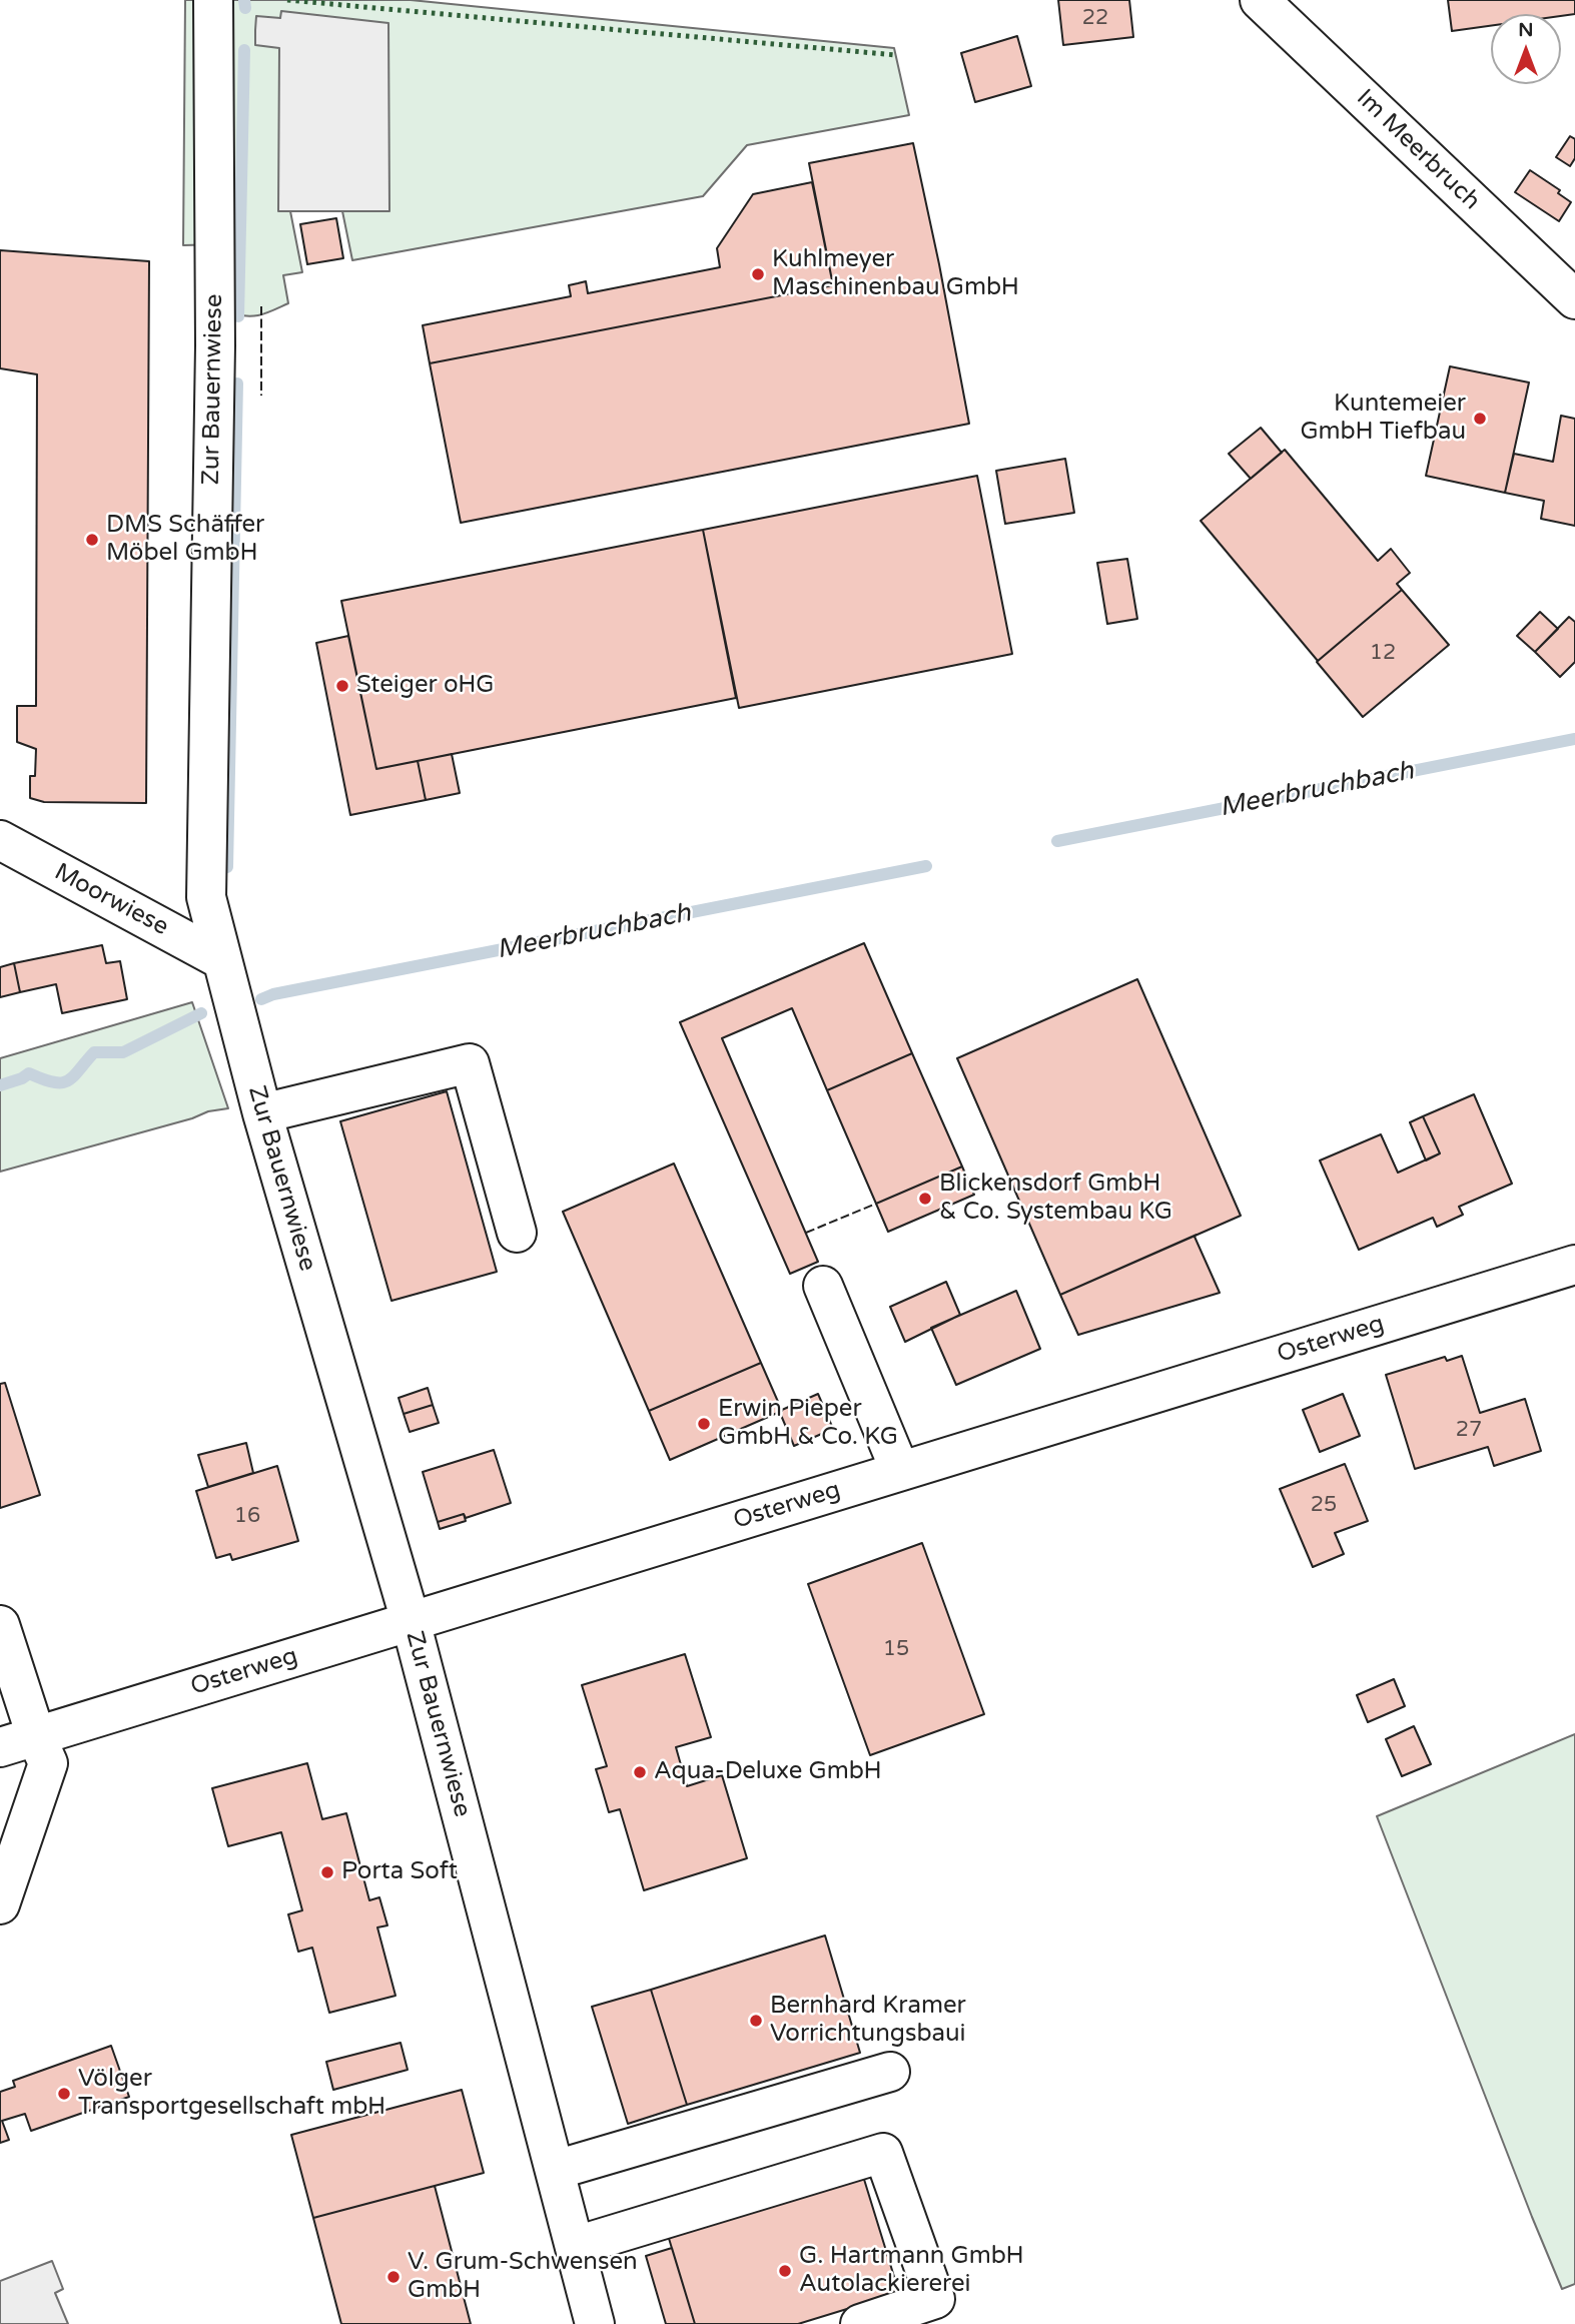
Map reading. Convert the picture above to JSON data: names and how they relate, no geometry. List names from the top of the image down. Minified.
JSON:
{"streets":{"street":["Im Meerbruch","Zur Bauernwiese","Moorwiese","Osterweg"]},"crossings":[["Zur Bauernwiese","Moorwiese"],["Zur Bauernwiese","Osterweg"]],"water":["Meerbruchbach"],"places":["Kuhlmeyer Maschinenbau GmbH","Kuntemeier GmbH Tiefbau","DMS Schäffer Möbel GmbH","Steiger oHG","Blickensdorf GmbH & Co. Systembau KG","Erwin Pieper GmbH & Co. KG","Aqua-Deluxe GmbH","Porta Soft","Bernhard Kramer Vorrichtungsbaui","Völger Transportgesellschaft mbH","G. Hartmann GmbH Autolackiererei","V. Grum-Schwensen GmbH"],"house_numbers":["22","12","27","25","16","15"],"north":"top"}
